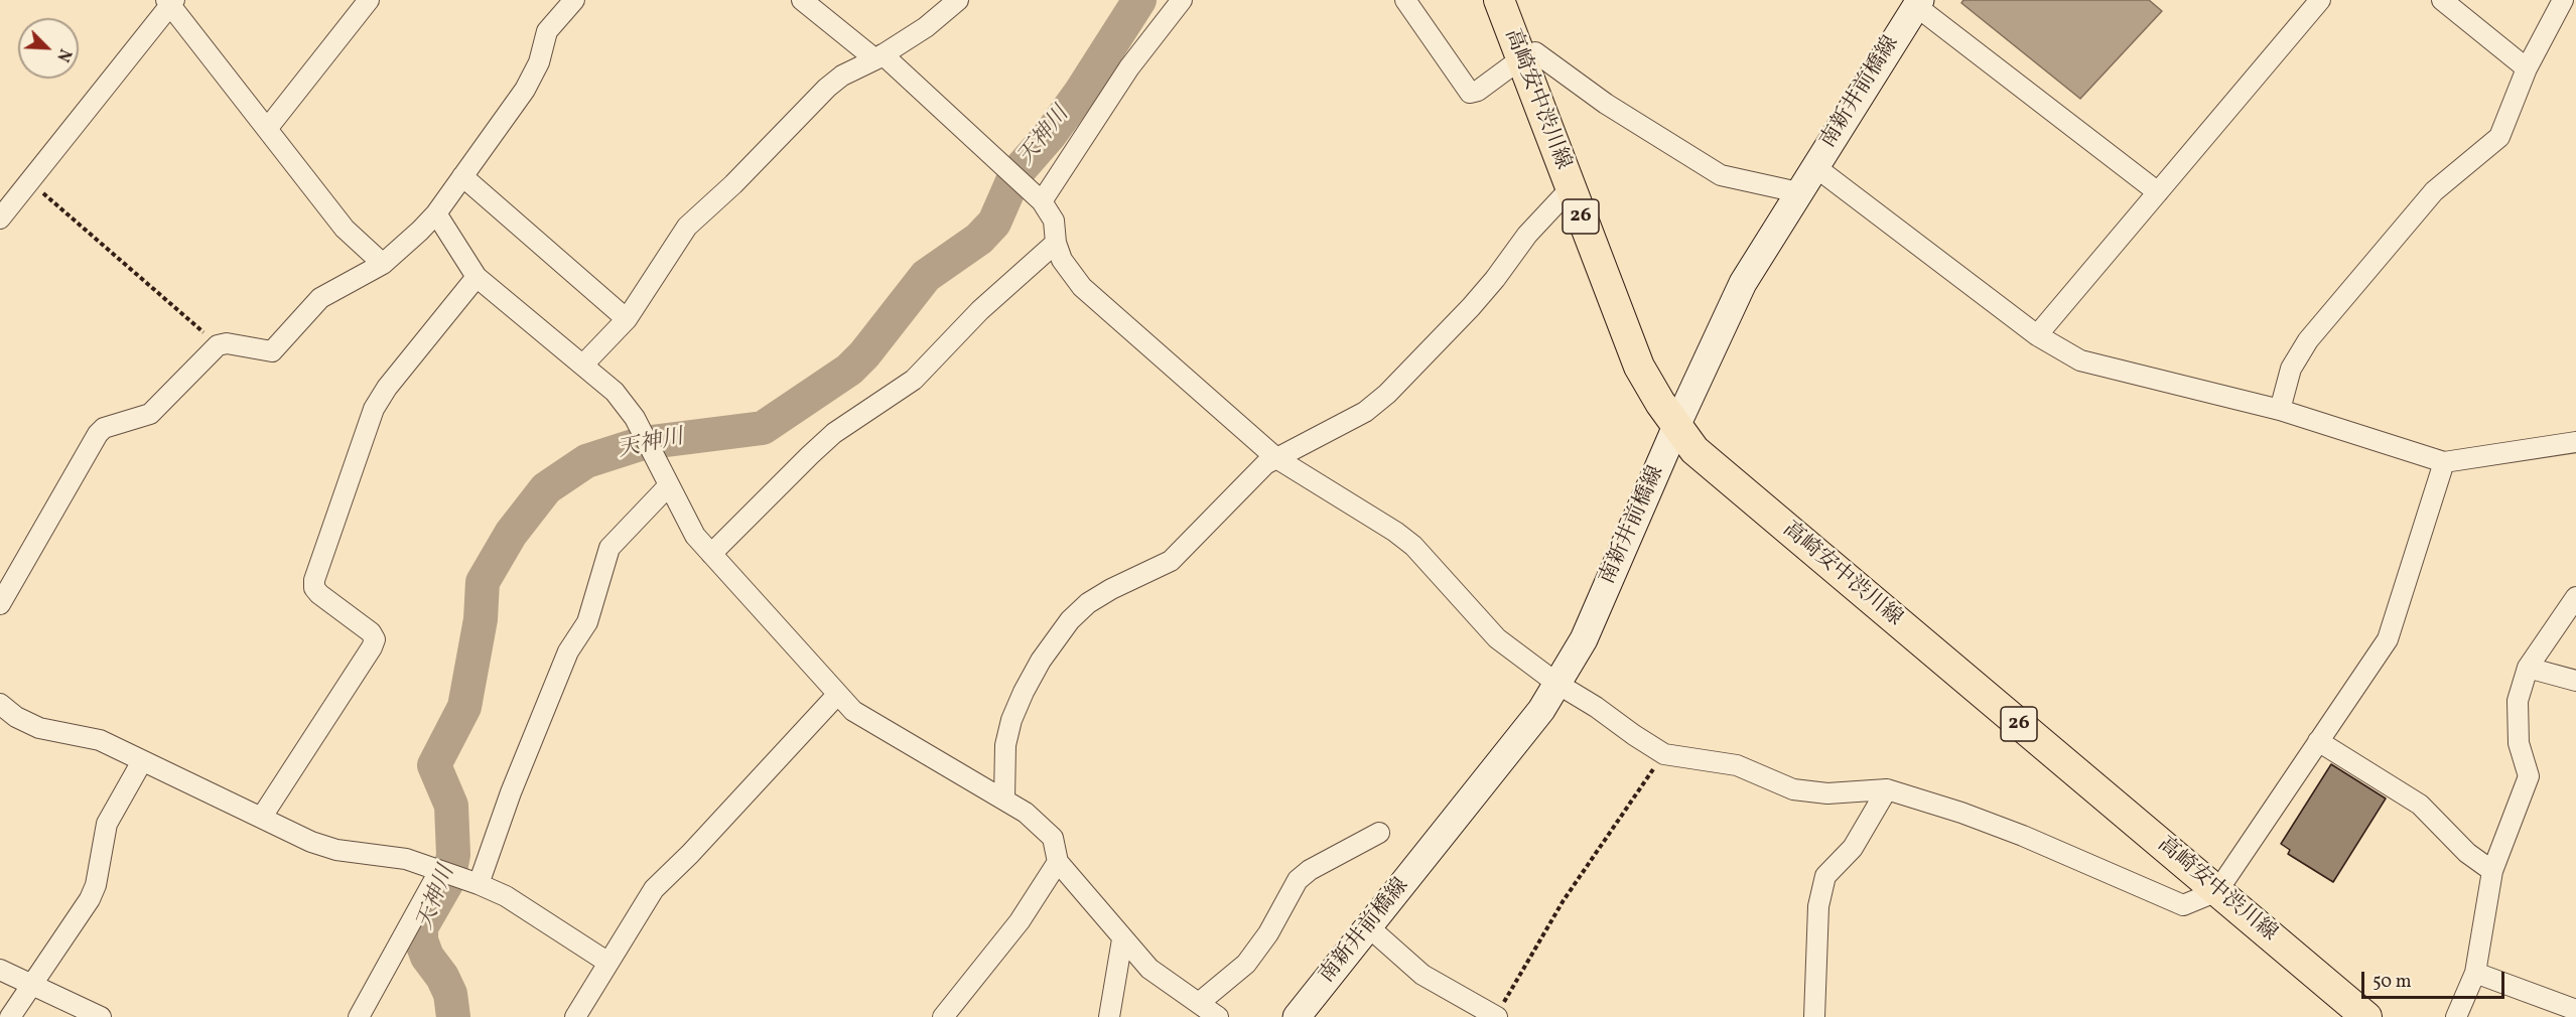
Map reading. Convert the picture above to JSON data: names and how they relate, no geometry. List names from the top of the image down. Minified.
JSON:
{"streets":{"main road":["南新井前橋線","高崎安中渋川線","26"]},"crossings":[["南新井前橋線","高崎安中渋川線"]],"water":["天神川"],"scale_bar":"50 m","north":"bottom right"}
